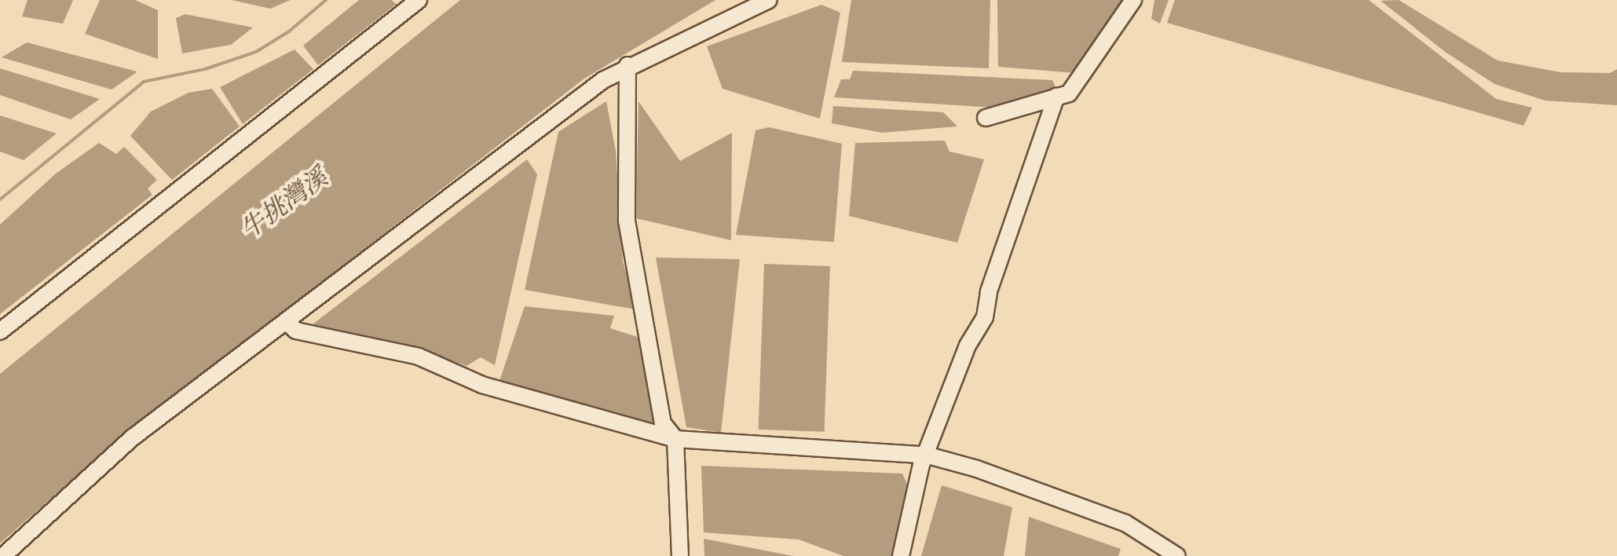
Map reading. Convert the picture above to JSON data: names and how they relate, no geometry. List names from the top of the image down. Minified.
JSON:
{"water":["牛挑灣溪"]}
